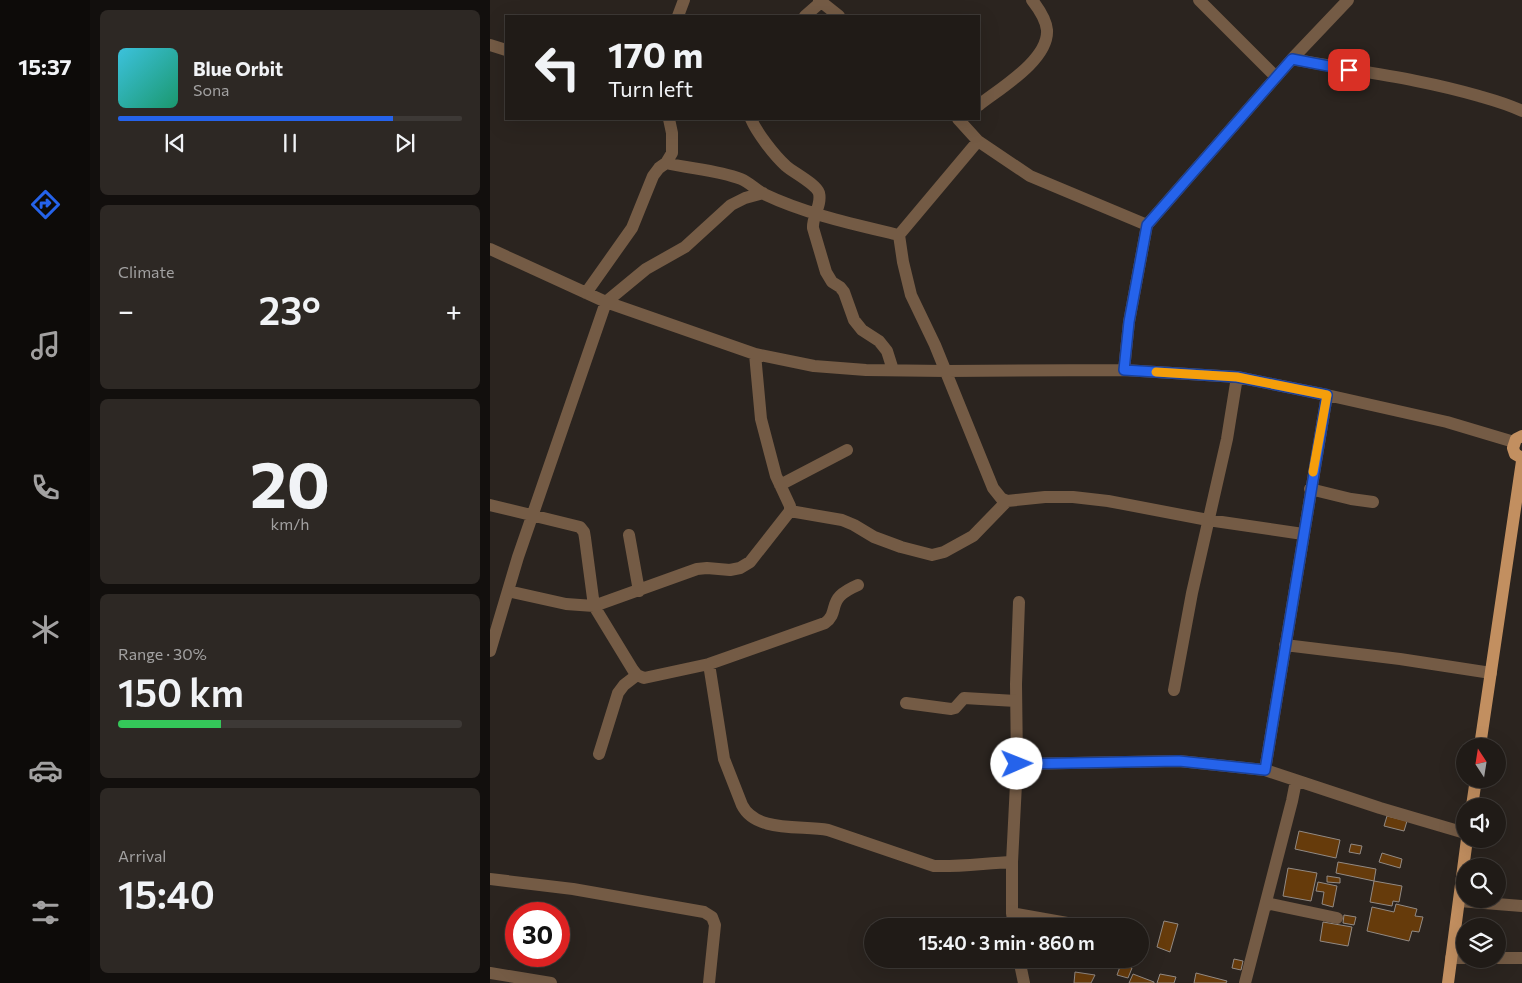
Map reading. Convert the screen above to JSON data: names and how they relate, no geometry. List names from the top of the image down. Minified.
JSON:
{"north":"top","page":{"tabs":"15:37","turn":["170 m","Turn left"],"song":["Blue Orbit","Sona"],"tile":["Climate",["20","km/h"],["Range · 30%","150 km"],["Arrival","15:40"]],"heat":["−","23°","+"],"limit":"30","trip":"15:40 · 3 min · 860 m"}}
